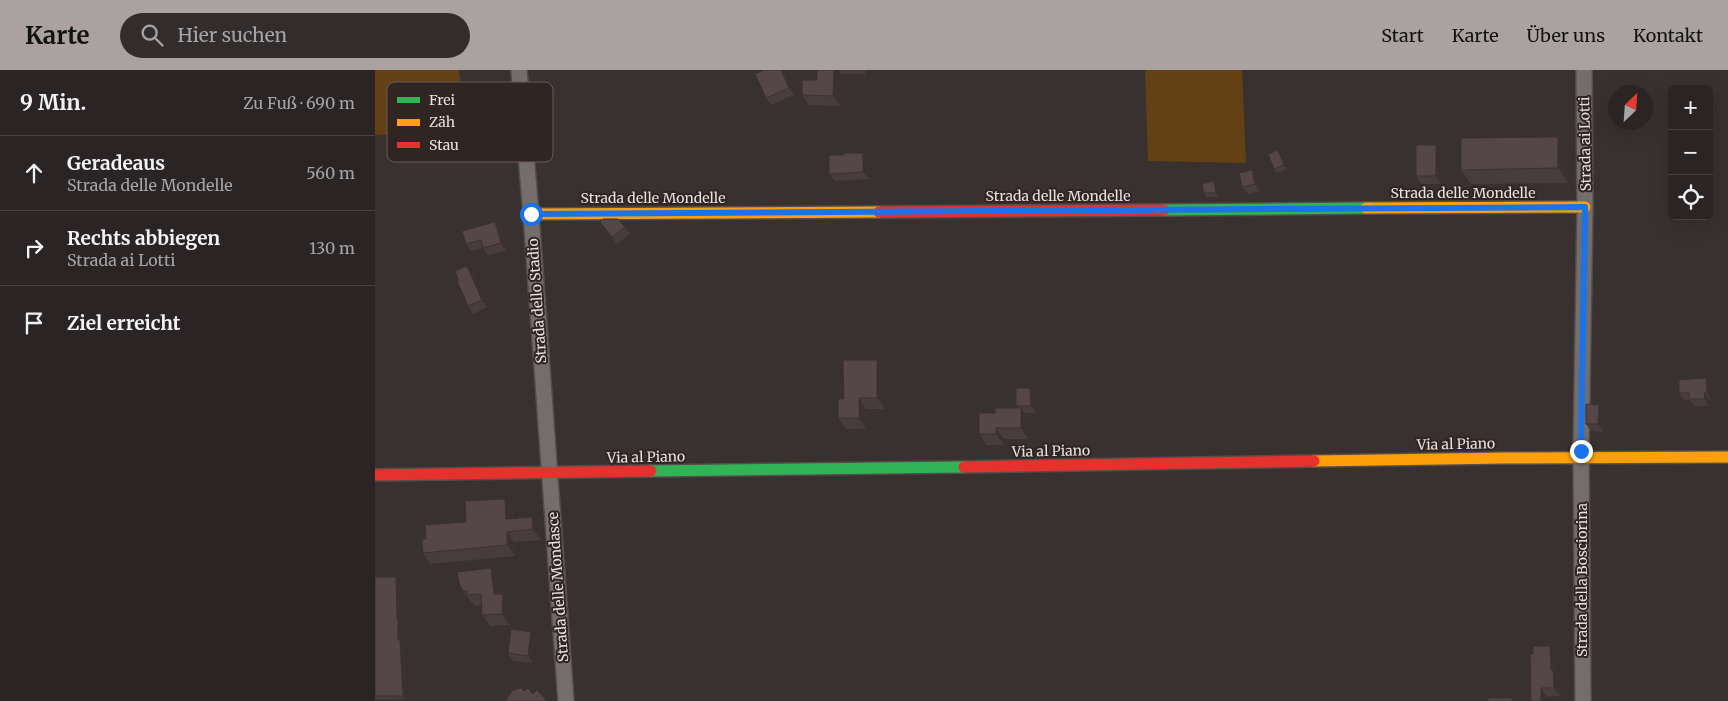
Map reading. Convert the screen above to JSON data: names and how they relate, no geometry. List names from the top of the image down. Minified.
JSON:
{"streets":{"street":["Strada ai Lotti","Strada delle Mondelle","Strada dello Stadio","Via al Piano","Strada della Bosciorina","Strada delle Mondasce"]},"crossings":[["Strada ai Lotti","Strada delle Mondelle"],["Strada ai Lotti","Via al Piano"],["Strada ai Lotti","Strada della Bosciorina"],["Strada delle Mondelle","Strada dello Stadio"],["Strada dello Stadio","Via al Piano"],["Strada dello Stadio","Strada delle Mondasce"],["Via al Piano","Strada della Bosciorina"],["Via al Piano","Strada delle Mondasce"]],"legend":["Frei","Zäh","Stau"],"north":"top right","page":{"header":"Karte","search":"Hier suchen","nav":["Start","Karte","Über uns","Kontakt"],"heading":["9 Min.","Zu Fuß · 690 m"],"map_buttons":["+","−"],"list":[["Geradeaus","Strada delle Mondelle","560 m"],["Rechts abbiegen","Strada ai Lotti","130 m"],"Ziel erreicht"]}}
